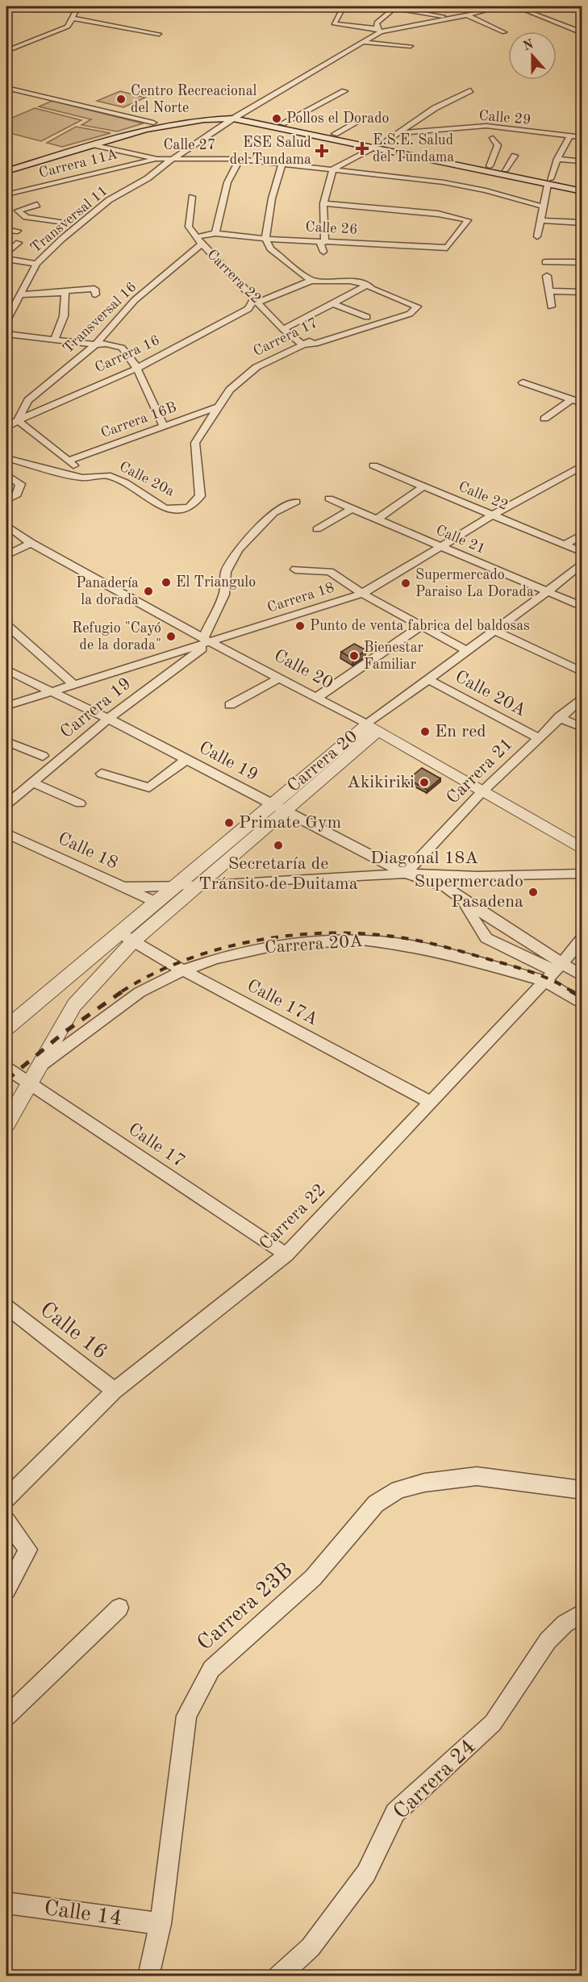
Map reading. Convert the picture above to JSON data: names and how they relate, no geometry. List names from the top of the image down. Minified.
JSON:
{"streets":{"street":["Calle 29","Calle 27","Carrera 11A","Transversal 11","Calle 26","Carrera 22","Transversal 16","Carrera 17","Carrera 16","Carrera 16B","Calle 20a","Calle 22","Calle 21","Carrera 18","Calle 20","Calle 20A","Carrera 19","Calle 19","Carrera 20","Carrera 21","Calle 18","Diagonal 18A","Carrera 20A","Calle 17A","Calle 17","Calle 16","Carrera 23B","Carrera 24","Calle 14"]},"crossings":[["Calle 27","Carrera 11A"],["Calle 27","Transversal 11"],["Calle 26","Carrera 22"],["Calle 26","Transversal 16"],["Carrera 22","Transversal 16"],["Carrera 22","Carrera 17"],["Carrera 22","Carrera 16"],["Carrera 22","Calle 19"],["Carrera 22","Carrera 20A"],["Carrera 22","Calle 17A"],["Carrera 22","Calle 17"],["Carrera 22","Calle 16"],["Transversal 16","Carrera 16"],["Carrera 17","Carrera 16B"],["Carrera 17","Calle 20a"],["Calle 22","Carrera 18"],["Calle 21","Carrera 18"],["Calle 21","Carrera 20"],["Carrera 18","Calle 20"],["Carrera 18","Calle 20A"],["Carrera 18","Carrera 19"],["Carrera 18","Calle 19"],["Calle 20","Carrera 19"],["Calle 20","Carrera 20"],["Calle 20","Carrera 21"],["Calle 20","Carrera 20A"],["Calle 20A","Carrera 20"],["Calle 20A","Carrera 21"],["Carrera 19","Calle 19"],["Calle 19","Carrera 20"],["Calle 19","Carrera 21"],["Calle 19","Diagonal 18A"],["Calle 19","Carrera 20A"],["Carrera 20","Calle 18"],["Carrera 20","Diagonal 18A"],["Carrera 20","Carrera 20A"],["Carrera 20","Calle 17A"],["Carrera 21","Diagonal 18A"],["Calle 18","Diagonal 18A"],["Diagonal 18A","Carrera 20A"],["Carrera 20A","Calle 17A"],["Carrera 20A","Calle 17"],["Carrera 23B","Calle 14"]],"places":{"other":["Centro Recreacional del Norte","Pollos el Dorado","El Triangulo","Supermercado Paraiso La Dorada","Panadería la dorada","Punto de venta fabrica del baldosas","Refugio \"Cayó de la dorada\"","Bienestar Familiar","En red","Akikiriki","Primate Gym","Secretaría de Tránsito de Duitama","Supermercado Pasadena"],"health":["E.S.E. Salud del Tundama","ESE Salud del Tundama"]},"north":"top"}
